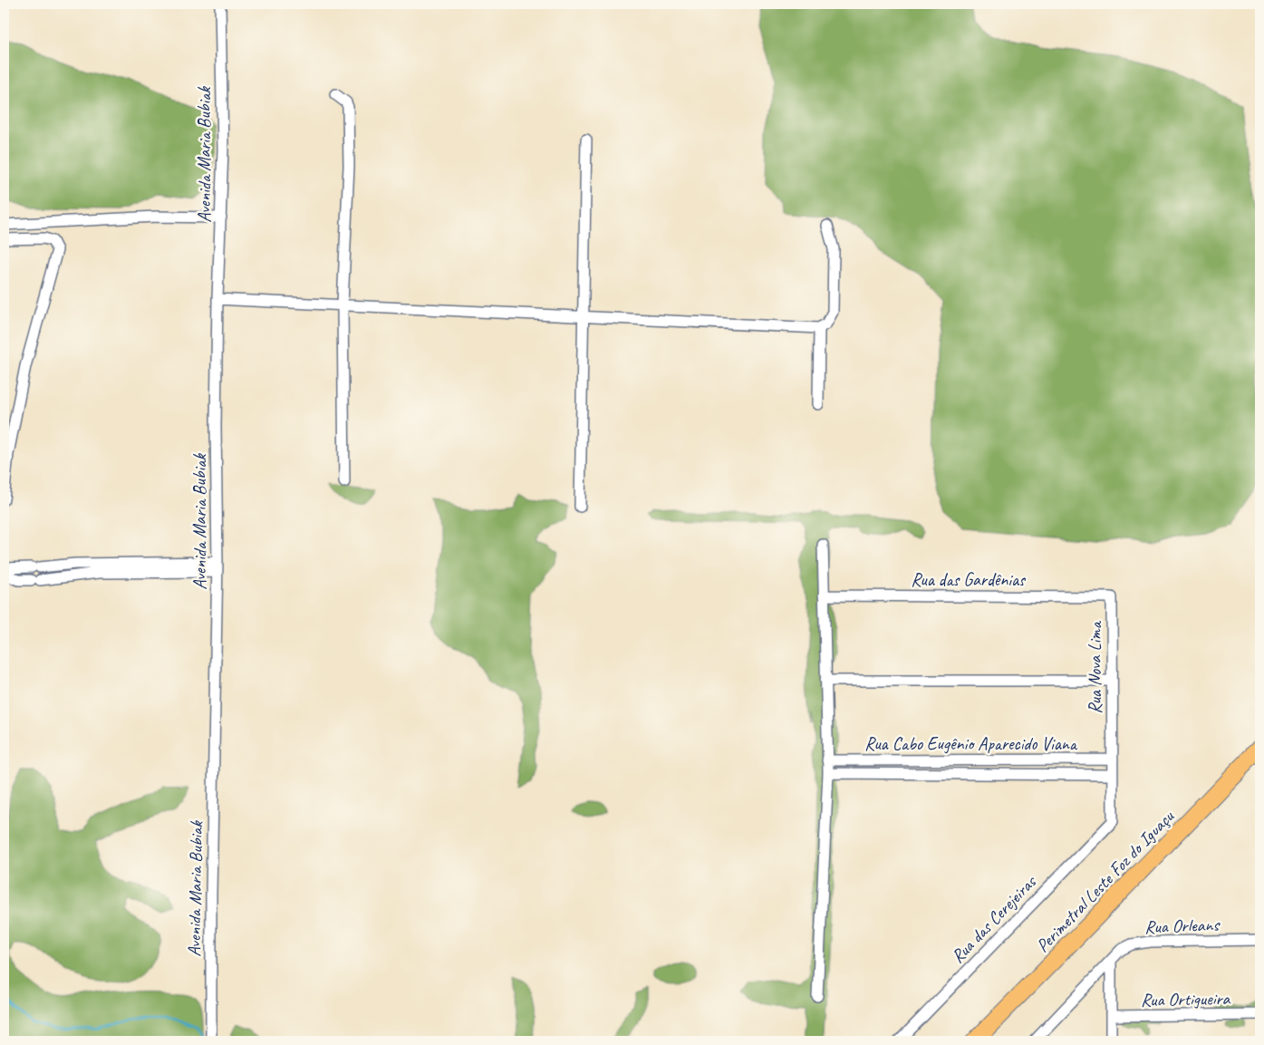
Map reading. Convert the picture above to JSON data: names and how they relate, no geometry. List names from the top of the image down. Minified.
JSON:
{"streets":{"highway":["Perimetral Leste Foz do Iguaçu"],"street":["Avenida Maria Bubiak","Rua das Gardênias","Rua Nova Lima","Rua Cabo Eugênio Aparecido Viana","Rua das Cerejeiras","Rua Orleans","Rua Ortigueira"]},"crossings":[["Rua das Gardênias","Rua Nova Lima"],["Rua Nova Lima","Rua Cabo Eugênio Aparecido Viana"],["Rua Nova Lima","Rua das Cerejeiras"]]}
